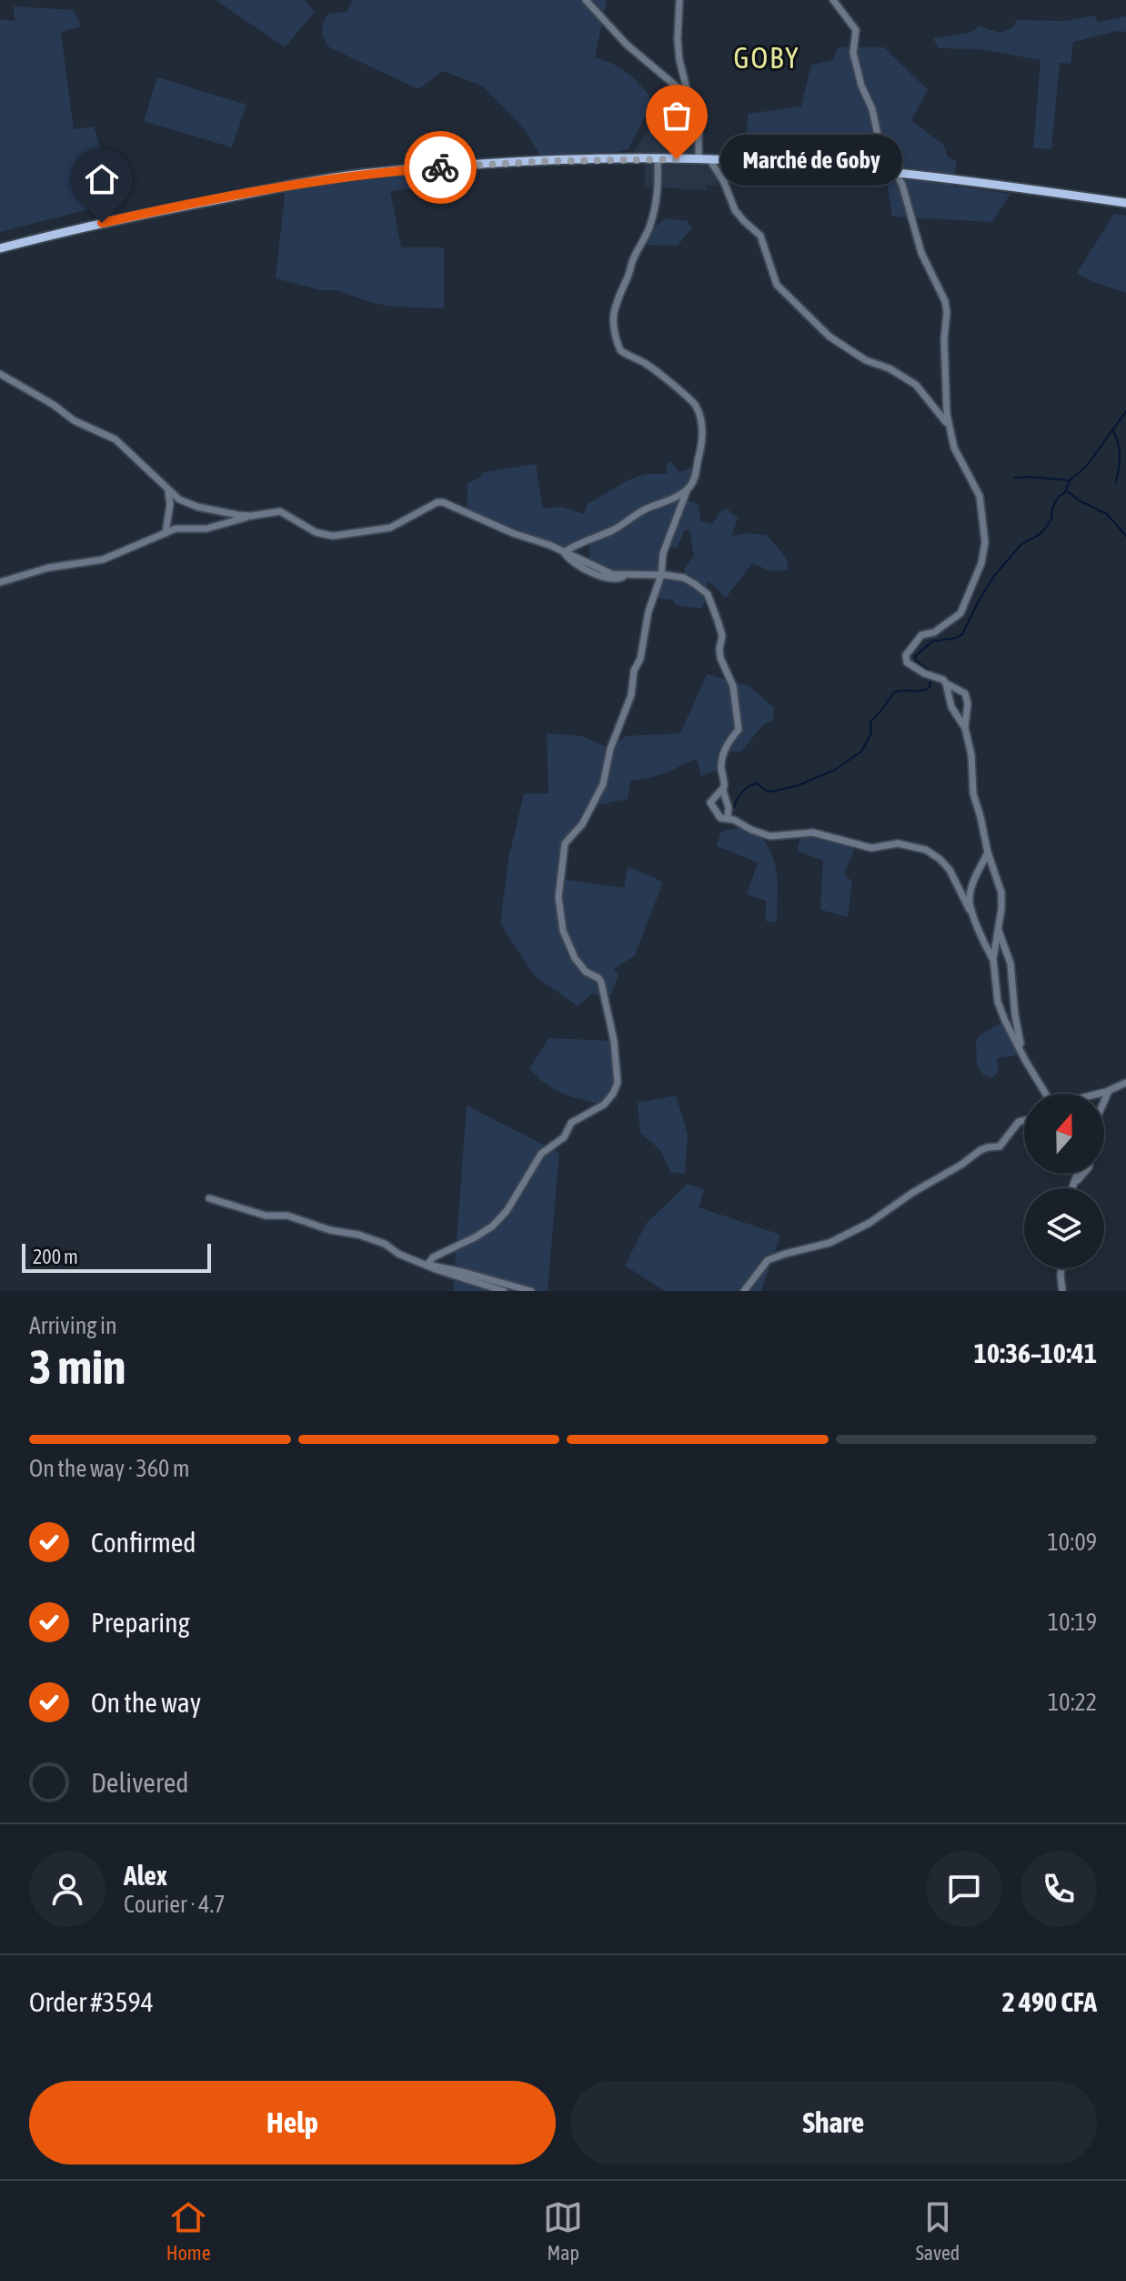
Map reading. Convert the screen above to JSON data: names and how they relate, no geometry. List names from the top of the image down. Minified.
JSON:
{"districts":["GOBY"],"places":["Marché de Goby"],"scale_bar":"200 m","north":"top","page":{"bubble":"Marché de Goby","scale":"200 m","heading":["3 min","Arriving in","10:36–10:41"],"panel":["Alex","Courier · 4.7","Order #3594","2 490 CFA"],"bar":"On the way · 360 m","list":[["Confirmed","10:09"],["Preparing","10:19"],["On the way","10:22"],"Delivered"],"buttons":["Help","Share"],"tabs":["Home","Map","Saved"]}}
